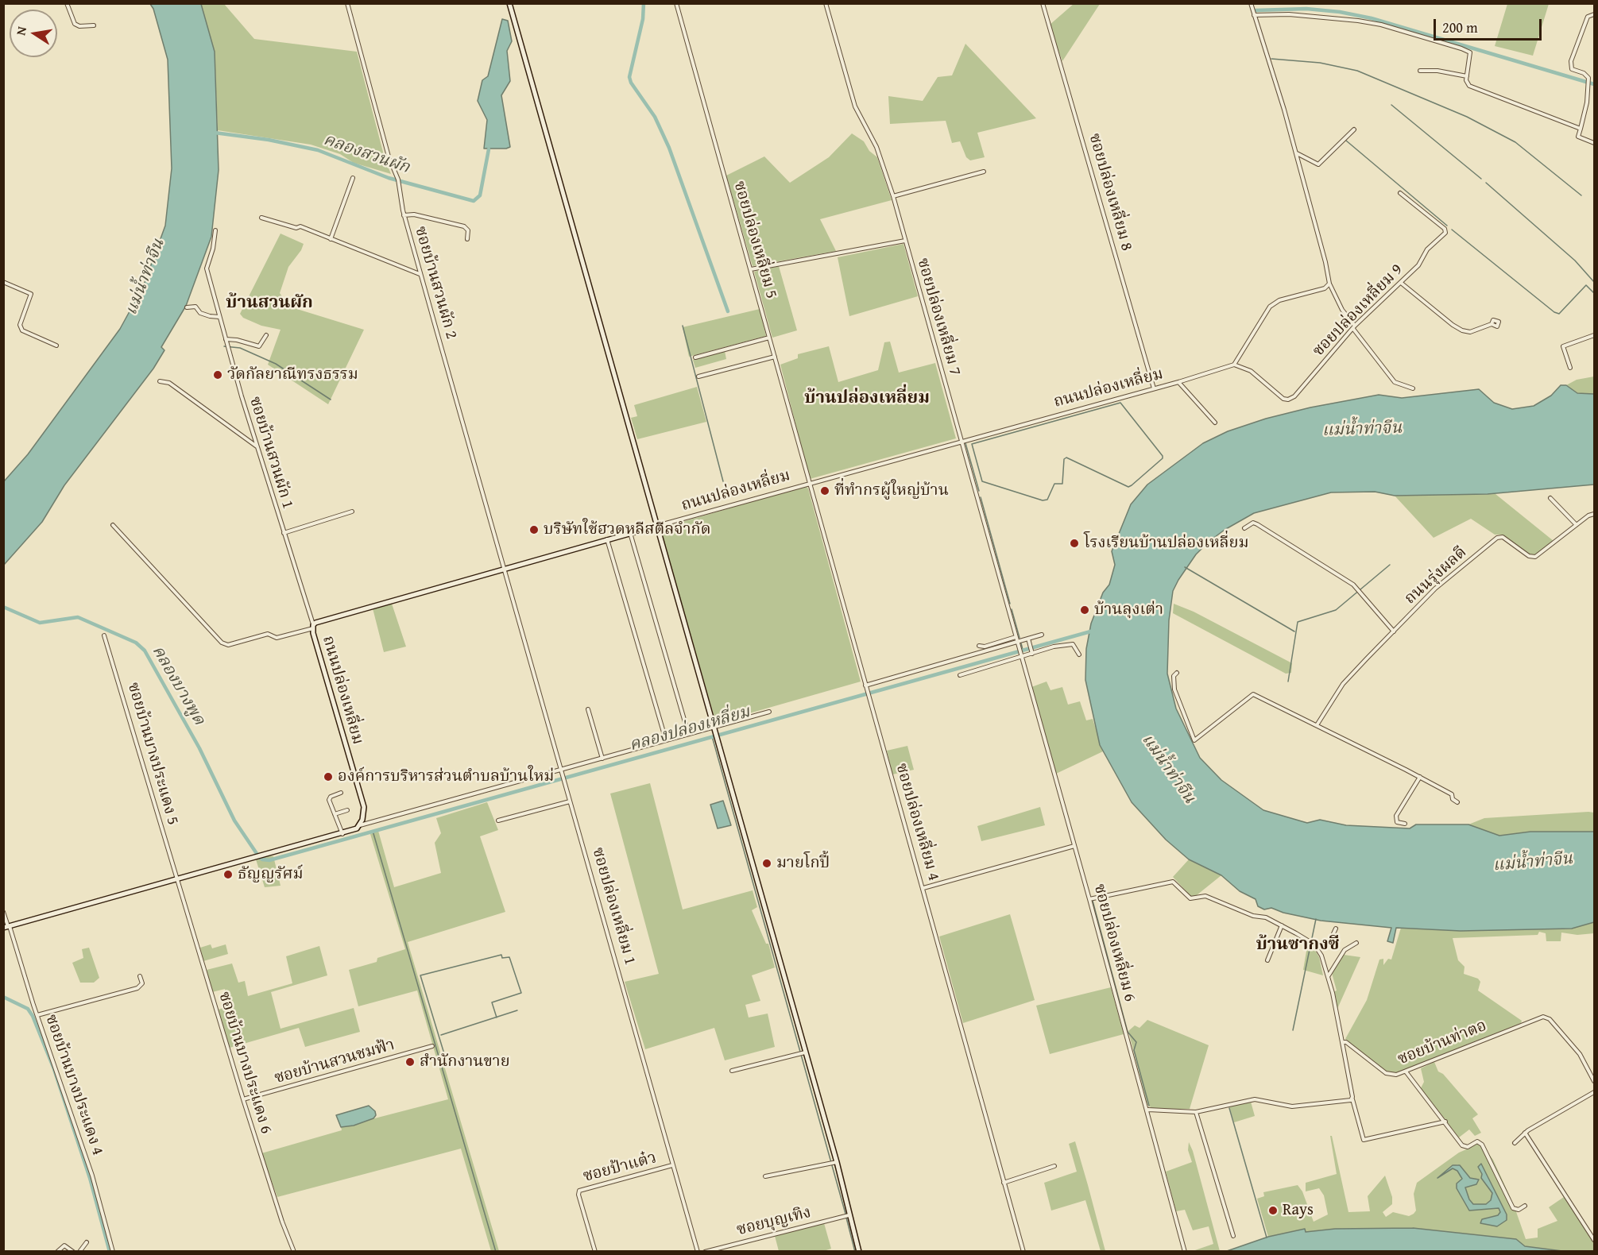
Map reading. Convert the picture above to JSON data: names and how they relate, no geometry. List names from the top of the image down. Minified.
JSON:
{"streets":{"street":["ซอยปล่องเหลี่ยม 8","ซอยปล่องเหลี่ยม 5","ซอยบ้านสวนผัก 2","ซอยปล่องเหลี่ยม 9","ซอยปล่องเหลี่ยม 7","ถนนปล่องเหลี่ยม","ซอยบ้านสวนผัก 1","ถนนรุ่งผลดี","ซอยบ้านบางประแดง 5","ซอยปล่องเหลี่ยม 4","ซอยปล่องเหลี่ยม 1","ซอยปล่องเหลี่ยม 6","ซอยบ้านท่าตอ","ซอยบ้านสวนชมฟ้า","ซอยบ้านบางประแดง 6","ซอยบ้านบางประแดง 4","ซอยป้าแต๋ว","ซอยบุญเทิง"]},"crossings":[["ซอยปล่องเหลี่ยม 8","ถนนปล่องเหลี่ยม"],["ซอยปล่องเหลี่ยม 5","ถนนปล่องเหลี่ยม"],["ซอยปล่องเหลี่ยม 5","ซอยปล่องเหลี่ยม 4"],["ซอยบ้านสวนผัก 2","ถนนปล่องเหลี่ยม"],["ซอยบ้านสวนผัก 2","ซอยปล่องเหลี่ยม 1"],["ซอยปล่องเหลี่ยม 9","ถนนปล่องเหลี่ยม"],["ซอยปล่องเหลี่ยม 7","ถนนปล่องเหลี่ยม"],["ซอยปล่องเหลี่ยม 7","ซอยปล่องเหลี่ยม 6"],["ถนนปล่องเหลี่ยม","ซอยบ้านสวนผัก 1"],["ถนนปล่องเหลี่ยม","ซอยปล่องเหลี่ยม 4"],["ถนนปล่องเหลี่ยม","ซอยปล่องเหลี่ยม 1"],["ซอยบ้านบางประแดง 5","ซอยบ้านบางประแดง 6"],["ซอยปล่องเหลี่ยม 1","ซอยป้าแต๋ว"],["ซอยบ้านสวนชมฟ้า","ซอยบ้านบางประแดง 6"]],"districts":["บ้านสวนผัก","บ้านปล่องเหลี่ยม","บ้านซากงซี"],"water":["คลองสวนผัก","แม่น้ำท่าจีน","คลองบางพูด","คลองปล่องเหลี่ยม"],"places":["วัดกัลยาณีทรงธรรม","ที่ทำกรผู้ใหญ่บ้าน","บริษัทใช้ฮวดหลีสตีลจำกัด","โรงเรียนบ้านปล่องเหลี่ยม","บ้านลุงเต่า","องค์การบริหารส่วนตำบลบ้านใหม่","มายโกปี้","ธัญญรัศม์","สำนักงานขาย","Rays"],"scale_bar":"200 m","north":"left"}
